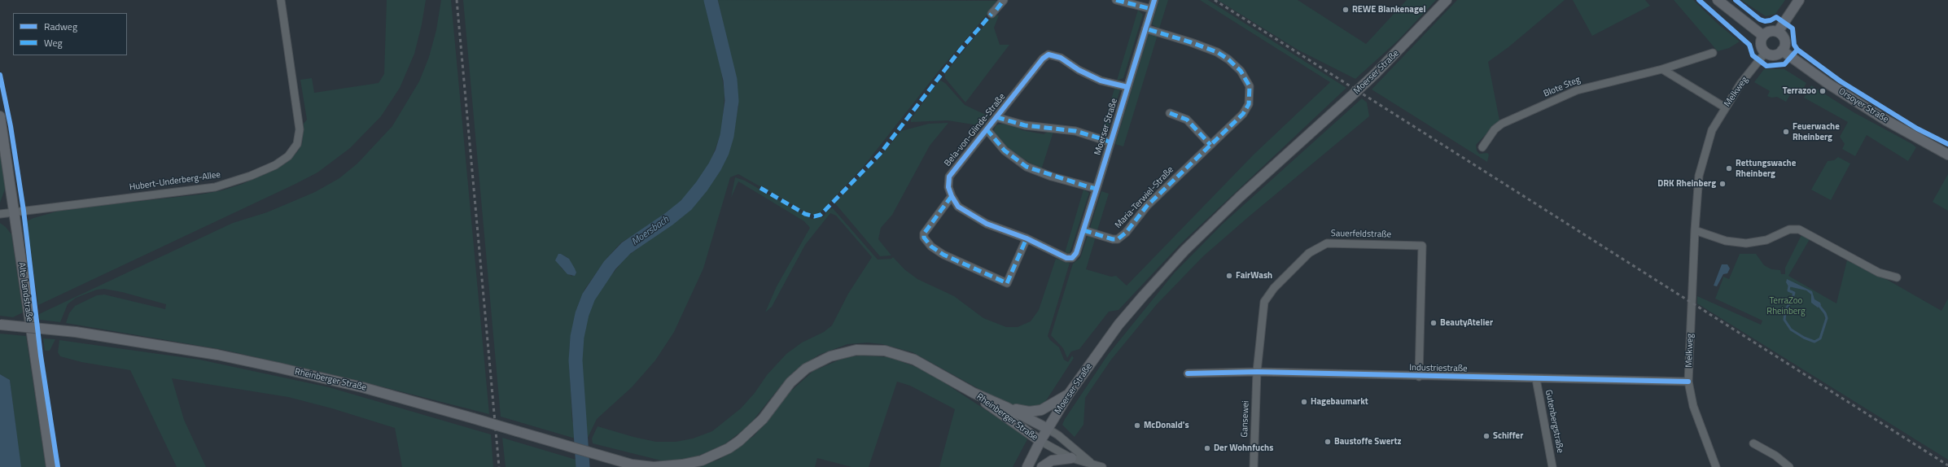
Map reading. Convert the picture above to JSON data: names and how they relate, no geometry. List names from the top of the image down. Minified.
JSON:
{"streets":{"main road":["Moerser Straße","Orsoyer Straße","Alte Landstraße","Rheinberger Straße"],"street":["Blote Steg","Melkweg","Bela-von-Glinde-Straße","Hubert-Underberg-Allee","Maria-Terwiel-Straße","Sauerfeldstraße","Industriestraße","Gansewei","Gutenbergstraße"]},"crossings":[["Moerser Straße","Bela-von-Glinde-Straße"],["Moerser Straße","Maria-Terwiel-Straße"],["Moerser Straße","Rheinberger Straße"],["Melkweg","Orsoyer Straße"],["Melkweg","Industriestraße"],["Hubert-Underberg-Allee","Alte Landstraße"],["Sauerfeldstraße","Industriestraße"],["Sauerfeldstraße","Gansewei"],["Industriestraße","Gansewei"],["Industriestraße","Gutenbergstraße"]],"water":["Moersbach"],"parks":["TerraZoo Rheinberg"],"places":["REWE Blankenagel","Terrazoo","Feuerwache Rheinberg","Rettungswache Rheinberg","DRK Rheinberg","FairWash","BeautyAtelier","Hagebaumarkt","McDonald's","Schiffer","Baustoffe Swertz","Der Wohnfuchs"],"legend":["Radweg","Weg"]}
